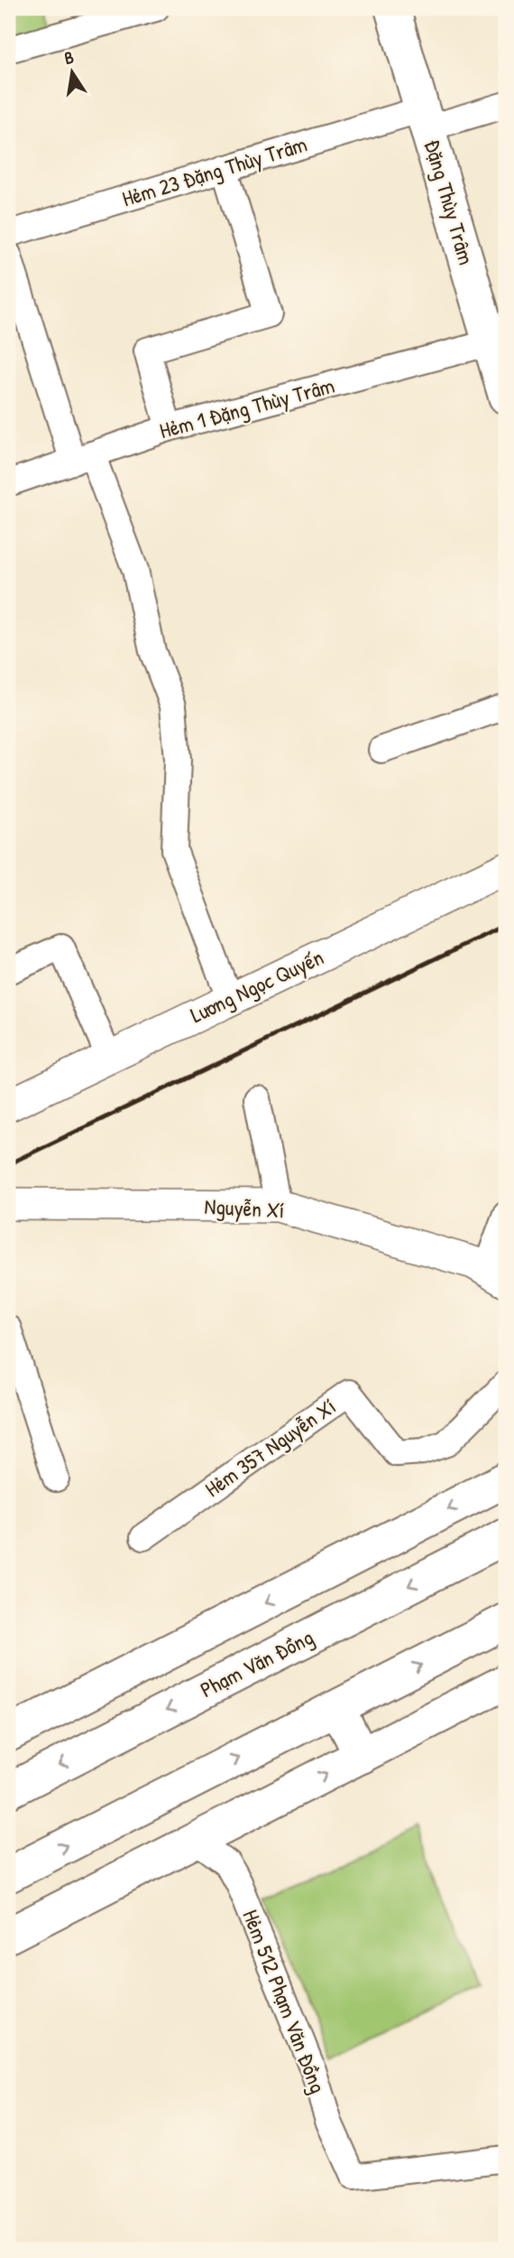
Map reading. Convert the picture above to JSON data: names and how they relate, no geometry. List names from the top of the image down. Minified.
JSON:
{"streets":{"main road":["Đặng Thùy Trâm","Phạm Văn Đồng"],"street":["Hẻm 23 Đặng Thùy Trâm","Hẻm 1 Đặng Thùy Trâm","Lương Ngọc Quyến","Nguyễn Xí","Hẻm 357 Nguyễn Xí","Hẻm 512 Phạm Văn Đồng"]},"crossings":[["Hẻm 23 Đặng Thùy Trâm","Đặng Thùy Trâm"],["Đặng Thùy Trâm","Hẻm 1 Đặng Thùy Trâm"]],"north":"top"}
